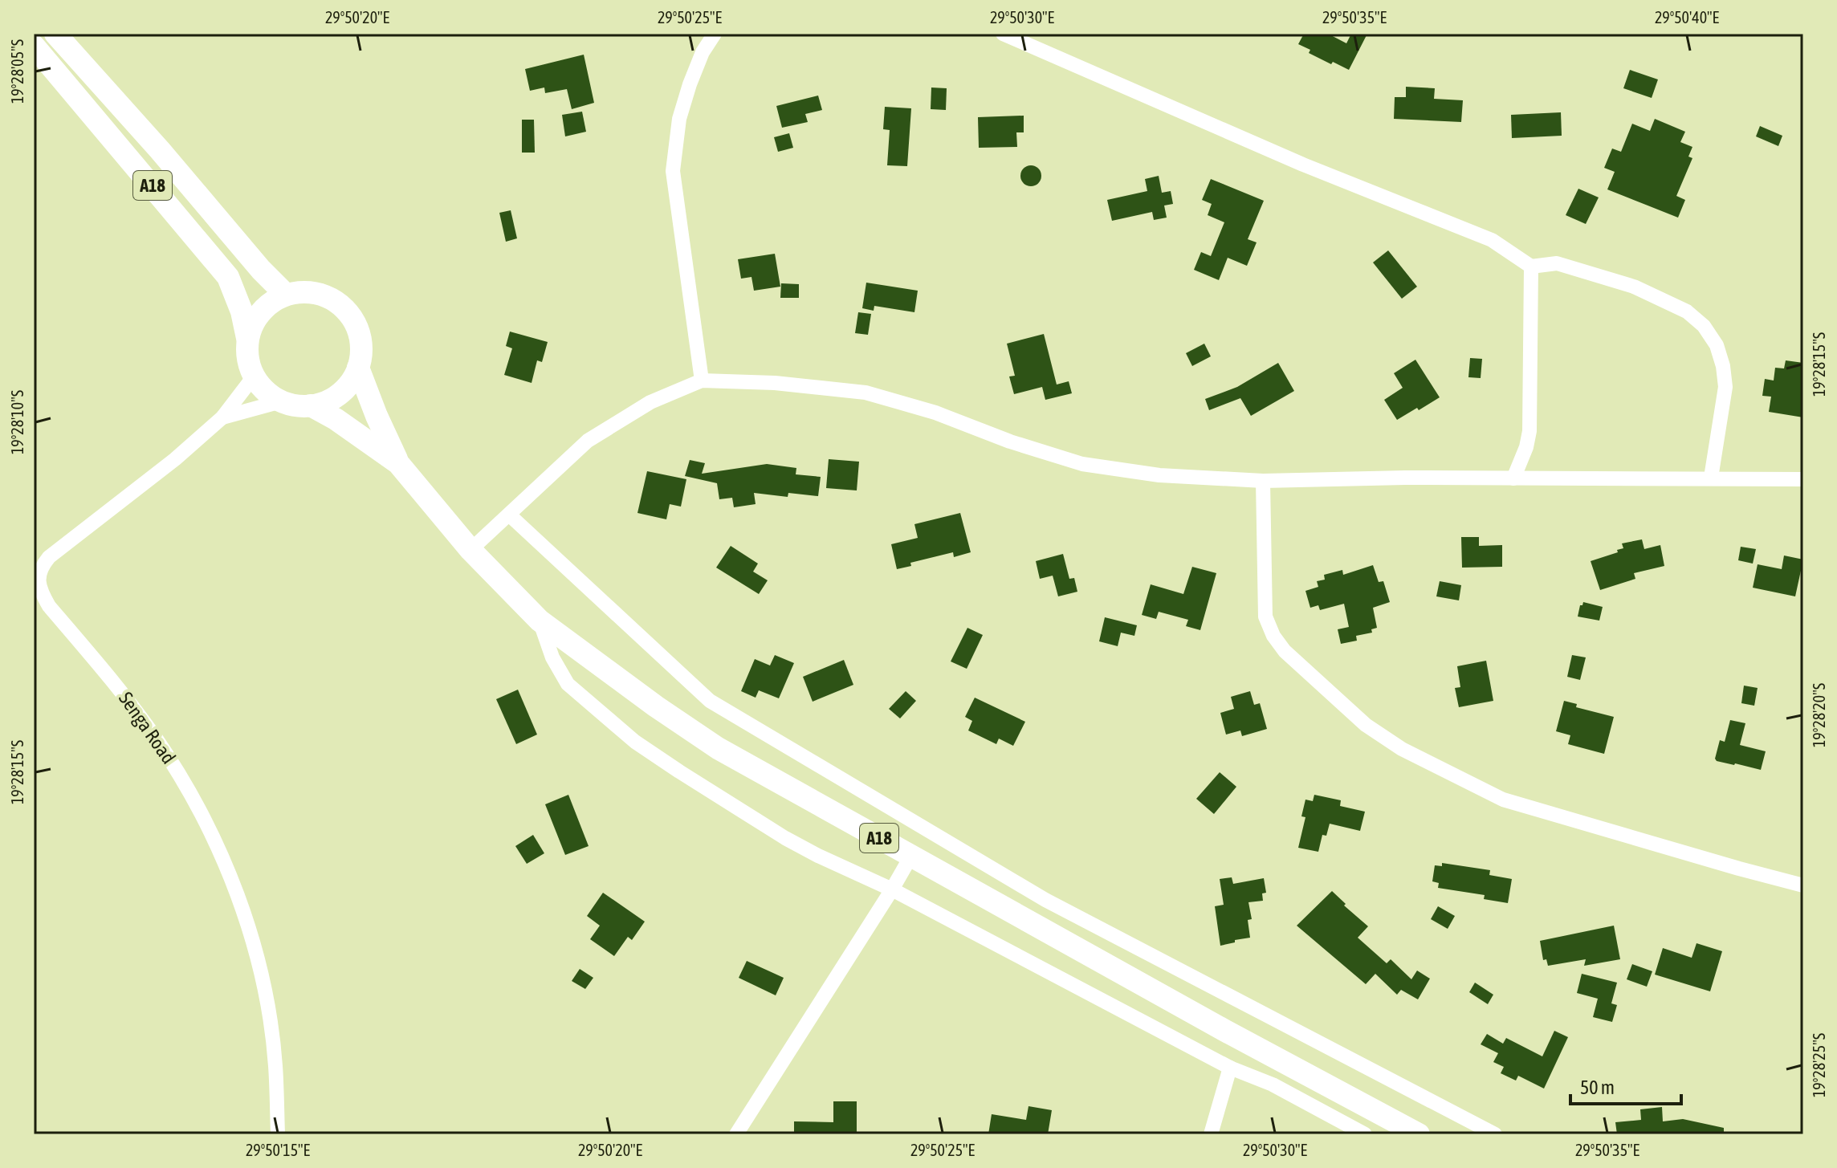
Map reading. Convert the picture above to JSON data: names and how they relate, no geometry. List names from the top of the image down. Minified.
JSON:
{"streets":{"highway":["A18"],"street":["Senga Road"]},"crossings":[["A18","Senga Road"]],"scale_bar":"50 m","coordinates":["29°50'20\"E","29°50'25\"E","29°50'30\"E","29°50'35\"E","29°50'40\"E","19°28'05\"S","19°28'15\"S","19°28'10\"S","19°28'20\"S","19°28'25\"S","29°50'15\"E"]}
